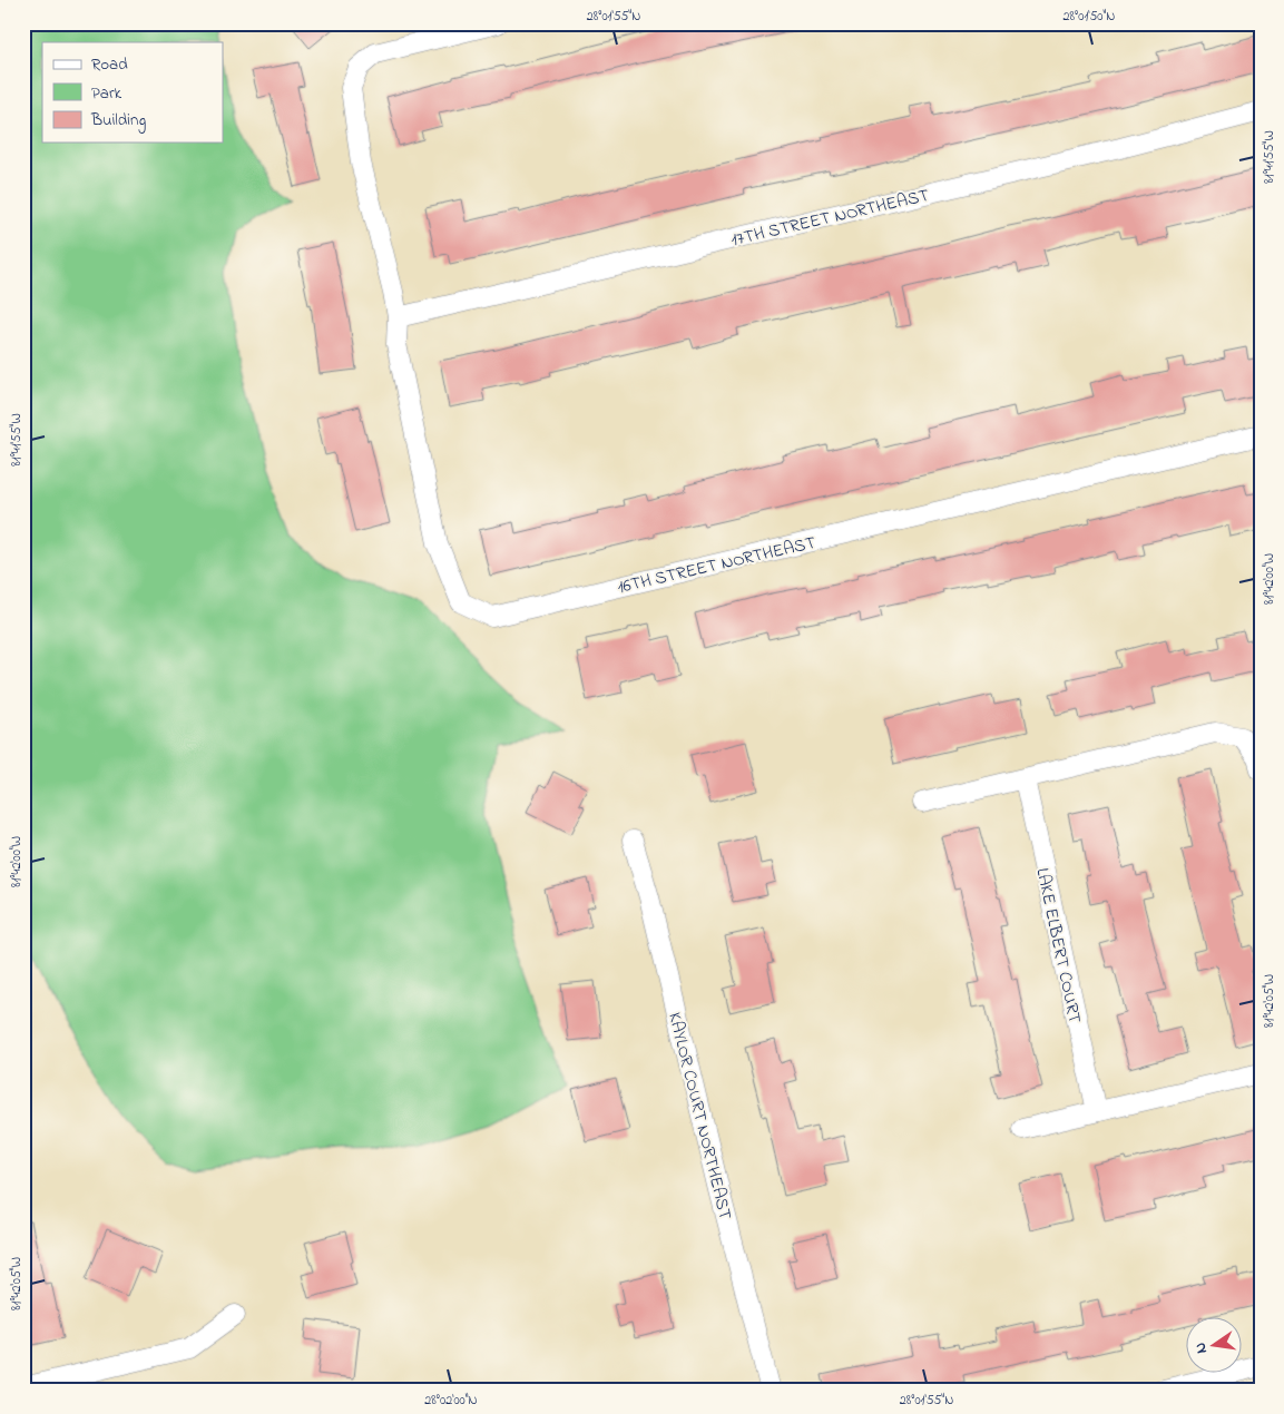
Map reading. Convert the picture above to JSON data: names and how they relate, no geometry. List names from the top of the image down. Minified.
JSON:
{"streets":{"street":["17TH STREET NORTHEAST","16TH STREET NORTHEAST","LAKE ELBERT COURT","KAYLOR COURT NORTHEAST"]},"crossings":[["17TH STREET NORTHEAST","16TH STREET NORTHEAST"]],"legend":["Road","Park","Building"],"north":"left","coordinates":["28°01'55\"N","28°01'50\"N","81°41'55\"W","81°42'00\"W","81°42'05\"W","28°02'00\"N"]}
